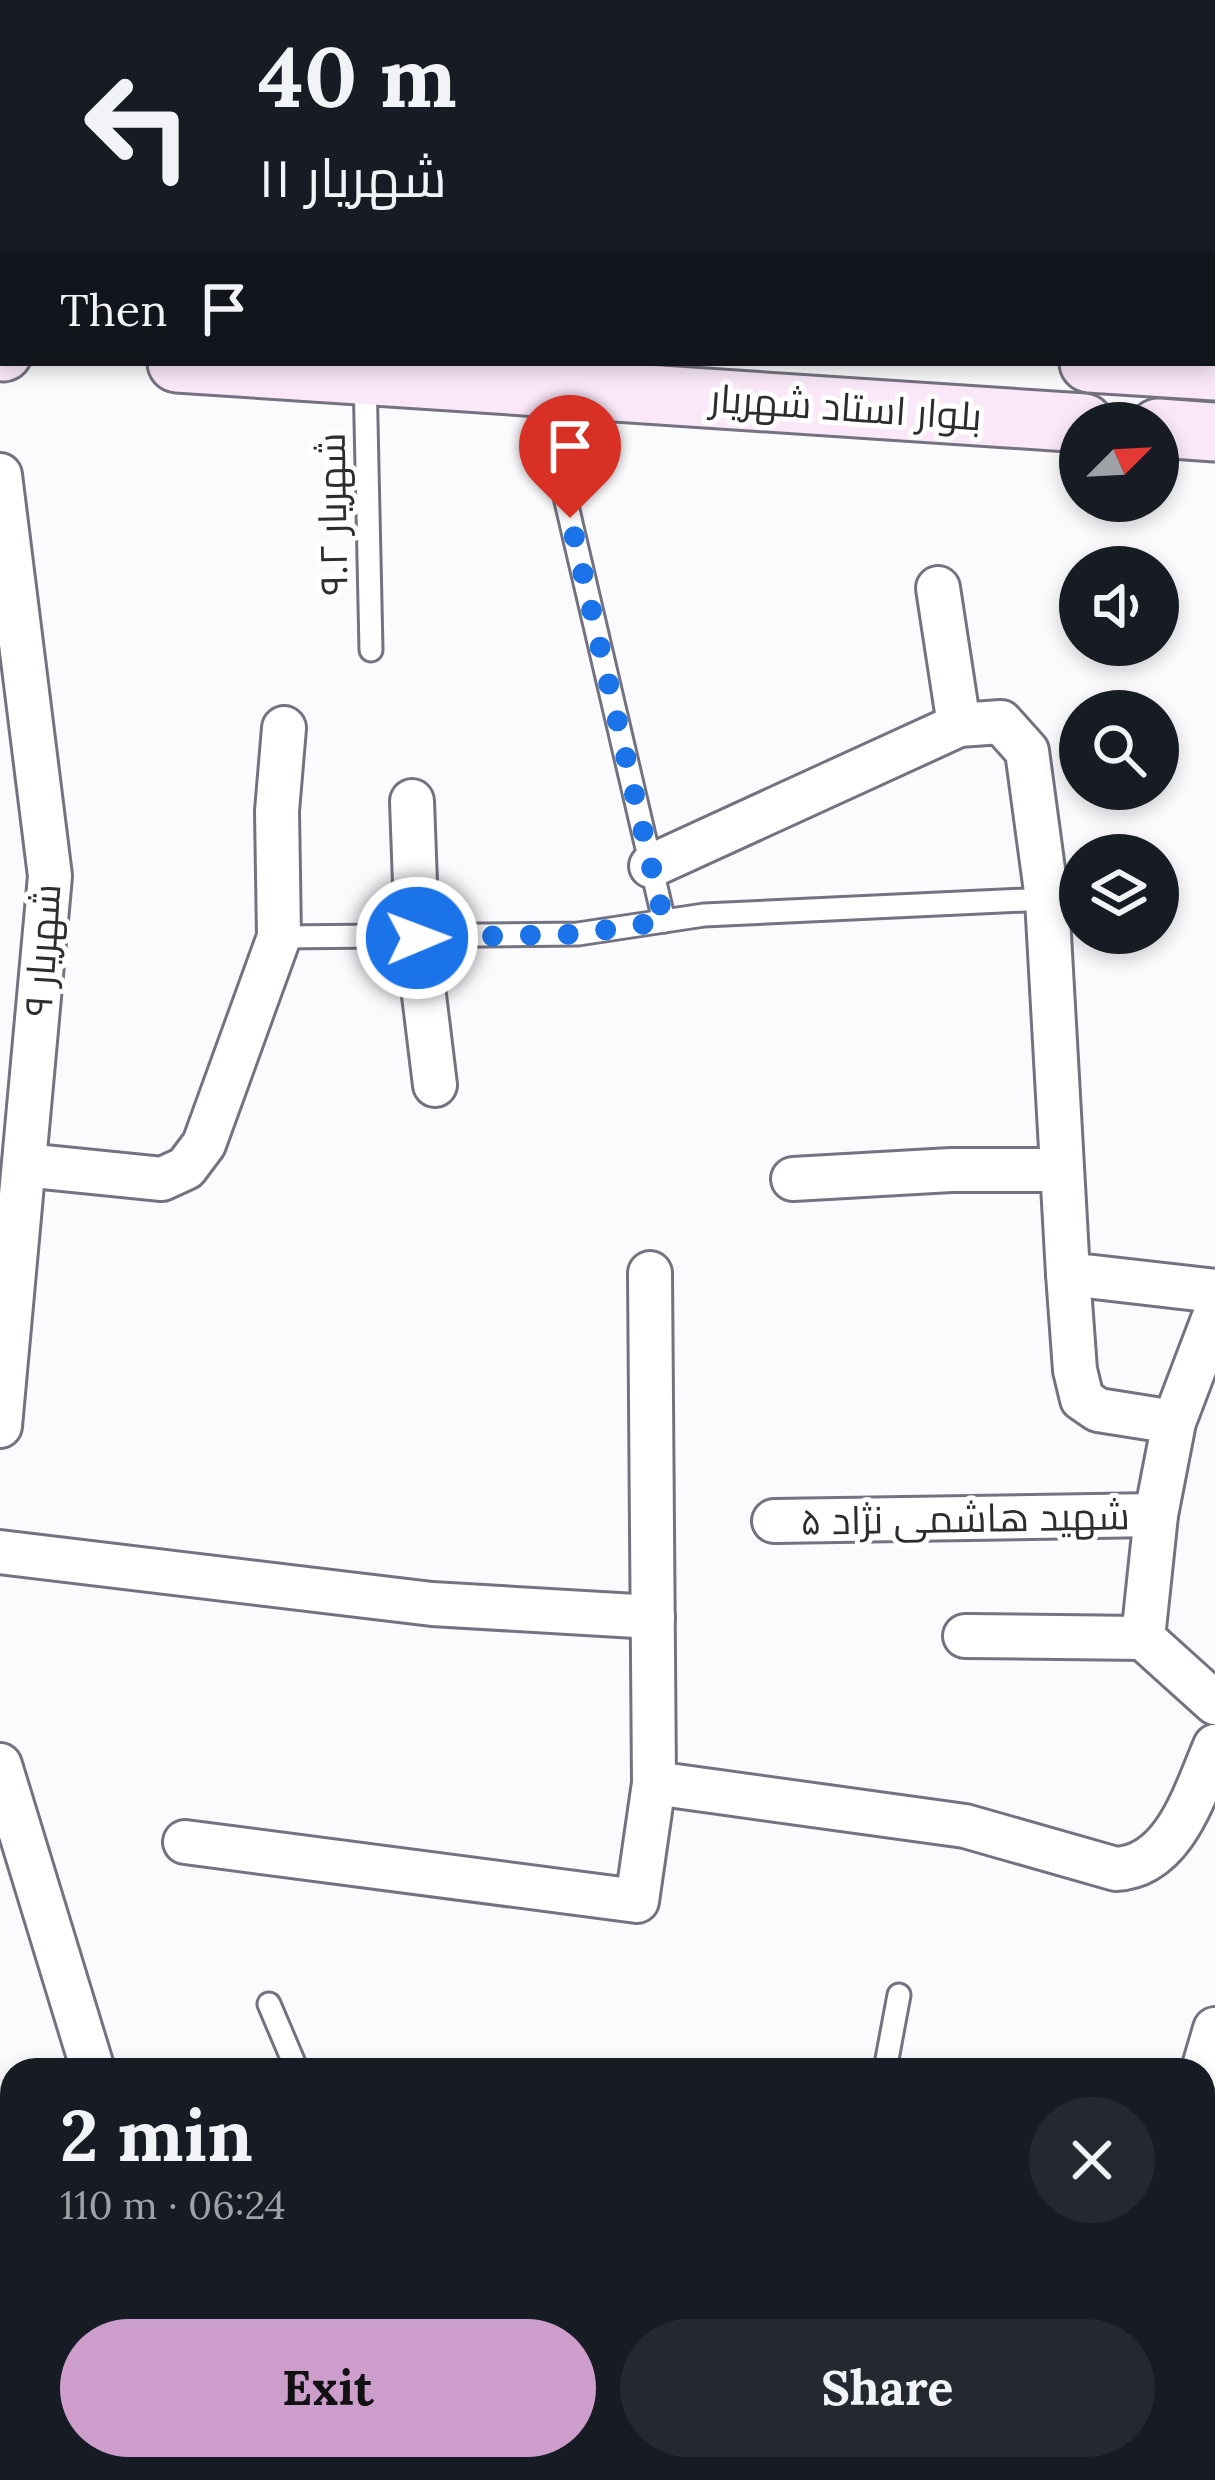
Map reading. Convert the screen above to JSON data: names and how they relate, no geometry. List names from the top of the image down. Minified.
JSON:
{"streets":{"main road":["بلوار استاد شهریار"],"street":["شهریار ۹","شهید هاشمی نژاد ۵"],"lane":["شهریار ۹.۲"]},"crossings":[["بلوار استاد شهریار","شهریار ۹.۲"]],"north":"top right","page":{"turn":["40 m","شهریار ۱۱"],"then":"Then","heading":["2 min","110 m · 06:24"],"buttons":["Exit","Share"]}}
